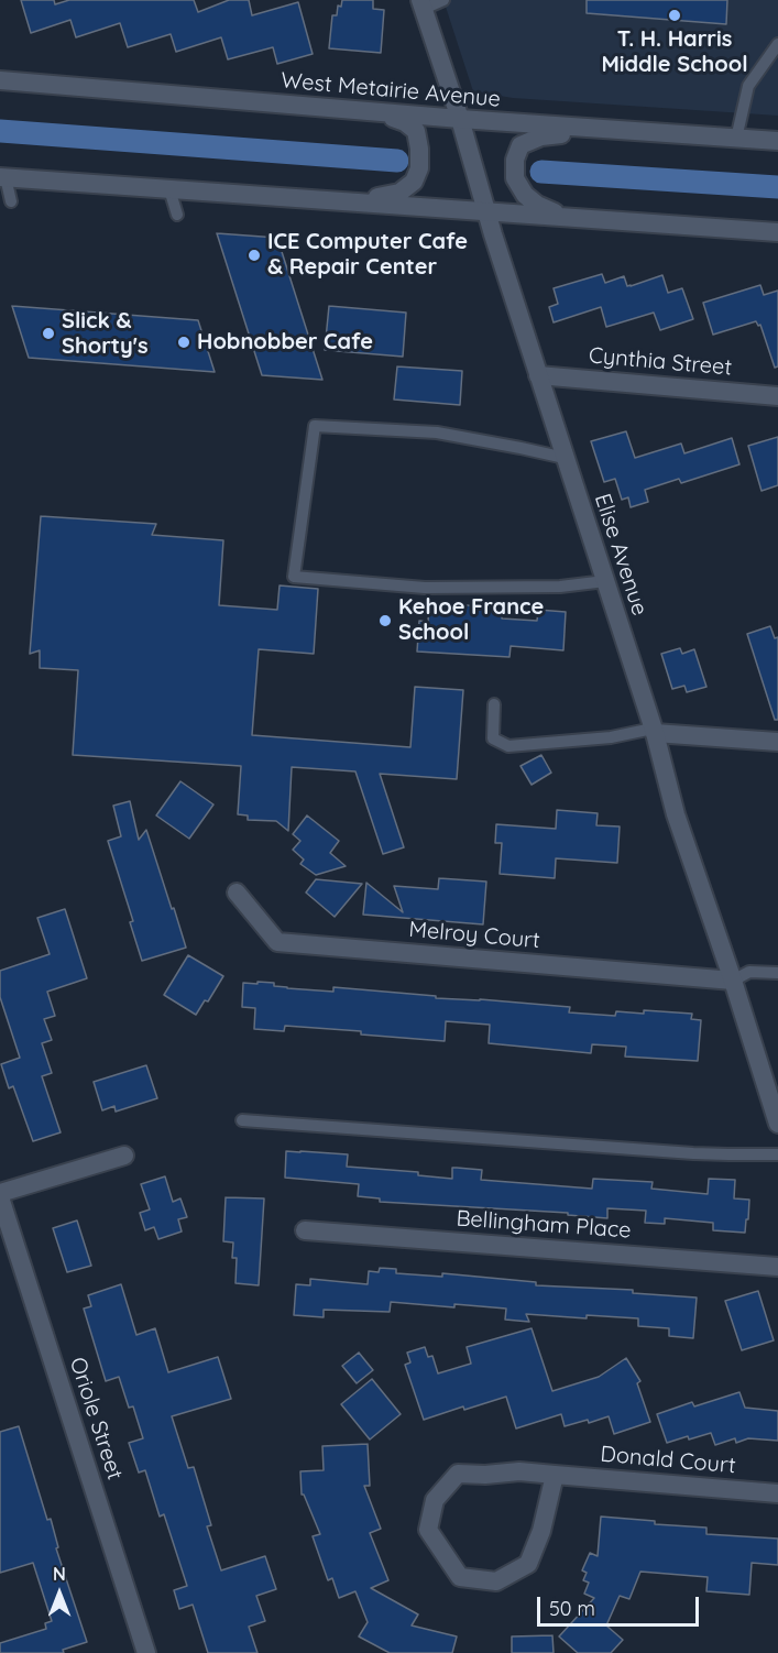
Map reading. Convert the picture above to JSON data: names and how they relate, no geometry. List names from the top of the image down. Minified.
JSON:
{"streets":{"street":["West Metairie Avenue","Cynthia Street","Elise Avenue","Melroy Court","Bellingham Place","Oriole Street","Donald Court"]},"crossings":[["West Metairie Avenue","Elise Avenue"],["Cynthia Street","Elise Avenue"],["Elise Avenue","Melroy Court"]],"places":["T. H. Harris Middle School","ICE Computer Cafe & Repair Center","Slick & Shorty's","Hobnobber Cafe","Kehoe France School"],"scale_bar":"50 m","north":"top"}
